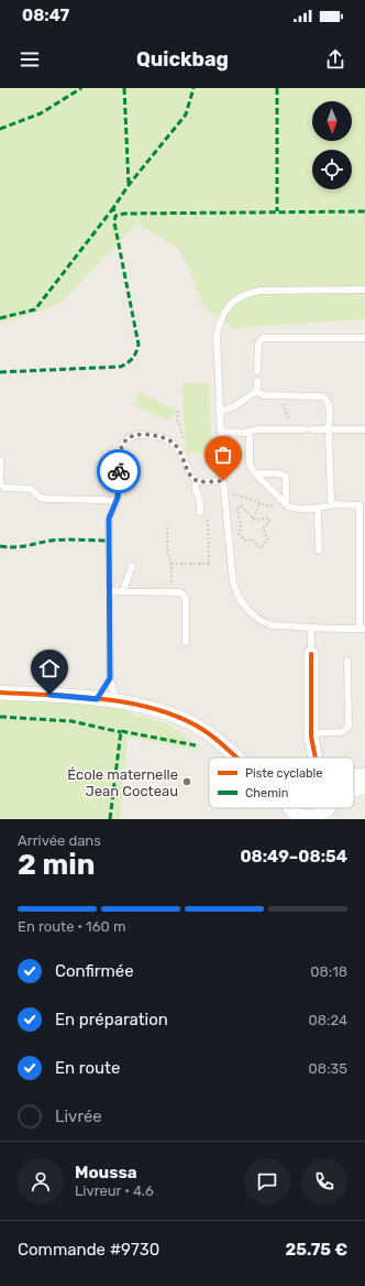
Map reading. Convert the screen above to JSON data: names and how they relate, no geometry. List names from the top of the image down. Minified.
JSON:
{"places":["École maternelle Jean Cocteau"],"legend":["Piste cyclable","Chemin"],"north":"bottom","page":{"status":"08:47","header":"Quickbag","heading":["2 min","Arrivée dans","08:49–08:54"],"panel":["Moussa","Livreur · 4.6","Commande #9730","25.75 €"],"bar":"En route · 160 m","list":[["Confirmée","08:18"],["En préparation","08:24"],["En route","08:35"],"Livrée"]}}
